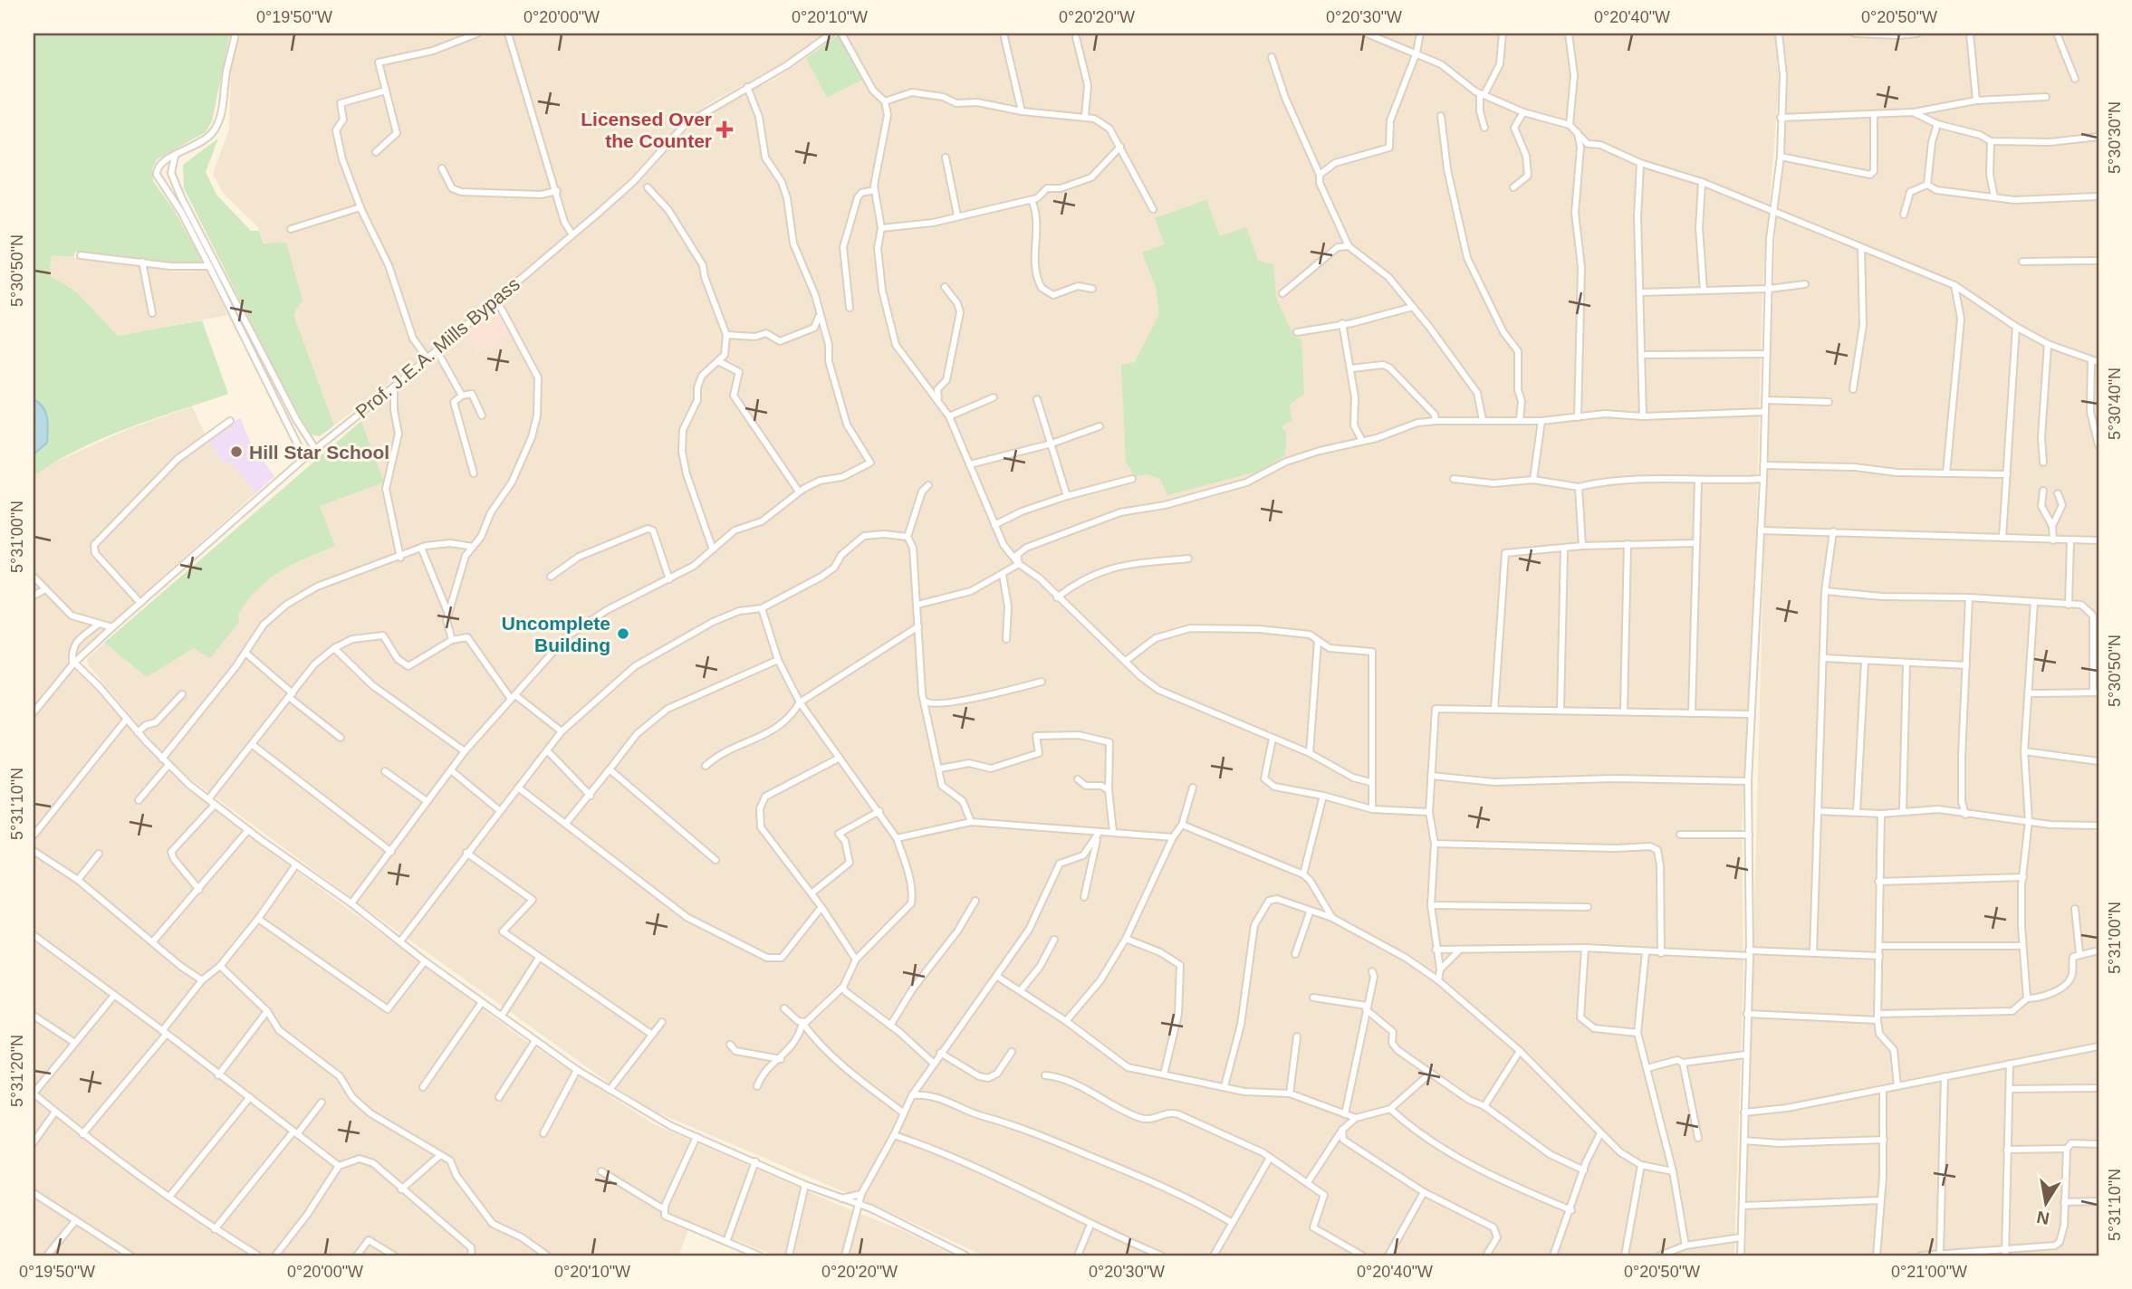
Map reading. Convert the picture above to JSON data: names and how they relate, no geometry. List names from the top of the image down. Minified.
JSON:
{"streets":{"street":["Prof. J.E.A. Mills Bypass"]},"places":{"health":["Licensed Over the Counter"],"other":["Hill Star School","Uncomplete Building"]},"north":"bottom","coordinates":["0°19'50\"W","0°20'00\"W","0°20'10\"W","0°20'20\"W","0°20'30\"W","0°20'40\"W","0°20'50\"W","5°30'30\"N","5°30'50\"N","5°30'40\"N","5°31'00\"N","5°31'10\"N","5°31'20\"N","0°21'00\"W"]}
